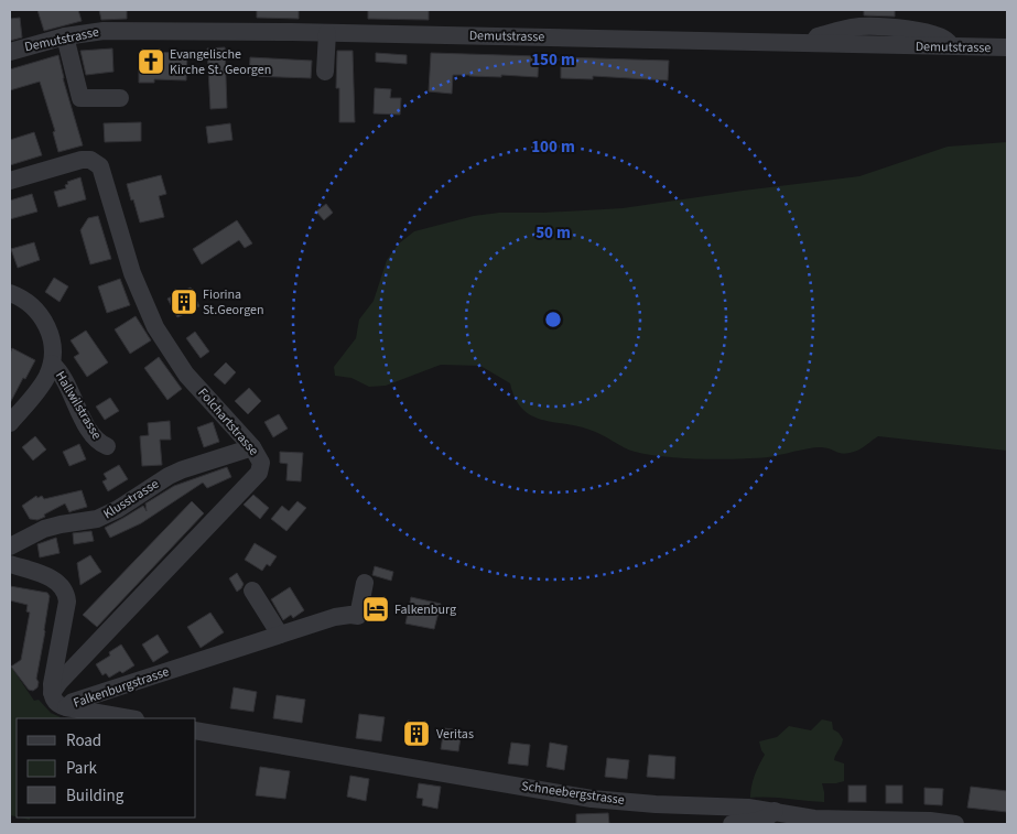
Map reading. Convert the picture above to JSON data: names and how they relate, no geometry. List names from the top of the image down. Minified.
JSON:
{"streets":{"street":["Demutstrasse","Hallwilstrasse","Folchartstrasse","Klusstrasse","Falkenburgstrasse","Schneebergstrasse"]},"crossings":[["Folchartstrasse","Klusstrasse"],["Folchartstrasse","Falkenburgstrasse"]],"places":{"church":["Evangelische Kirche St. Georgen"],"building":["Fiorina St.Georgen","Veritas"],"hotel":["Falkenburg"]},"legend":["Road","Park","Building"],"rings":["150 m","100 m","50 m"]}
